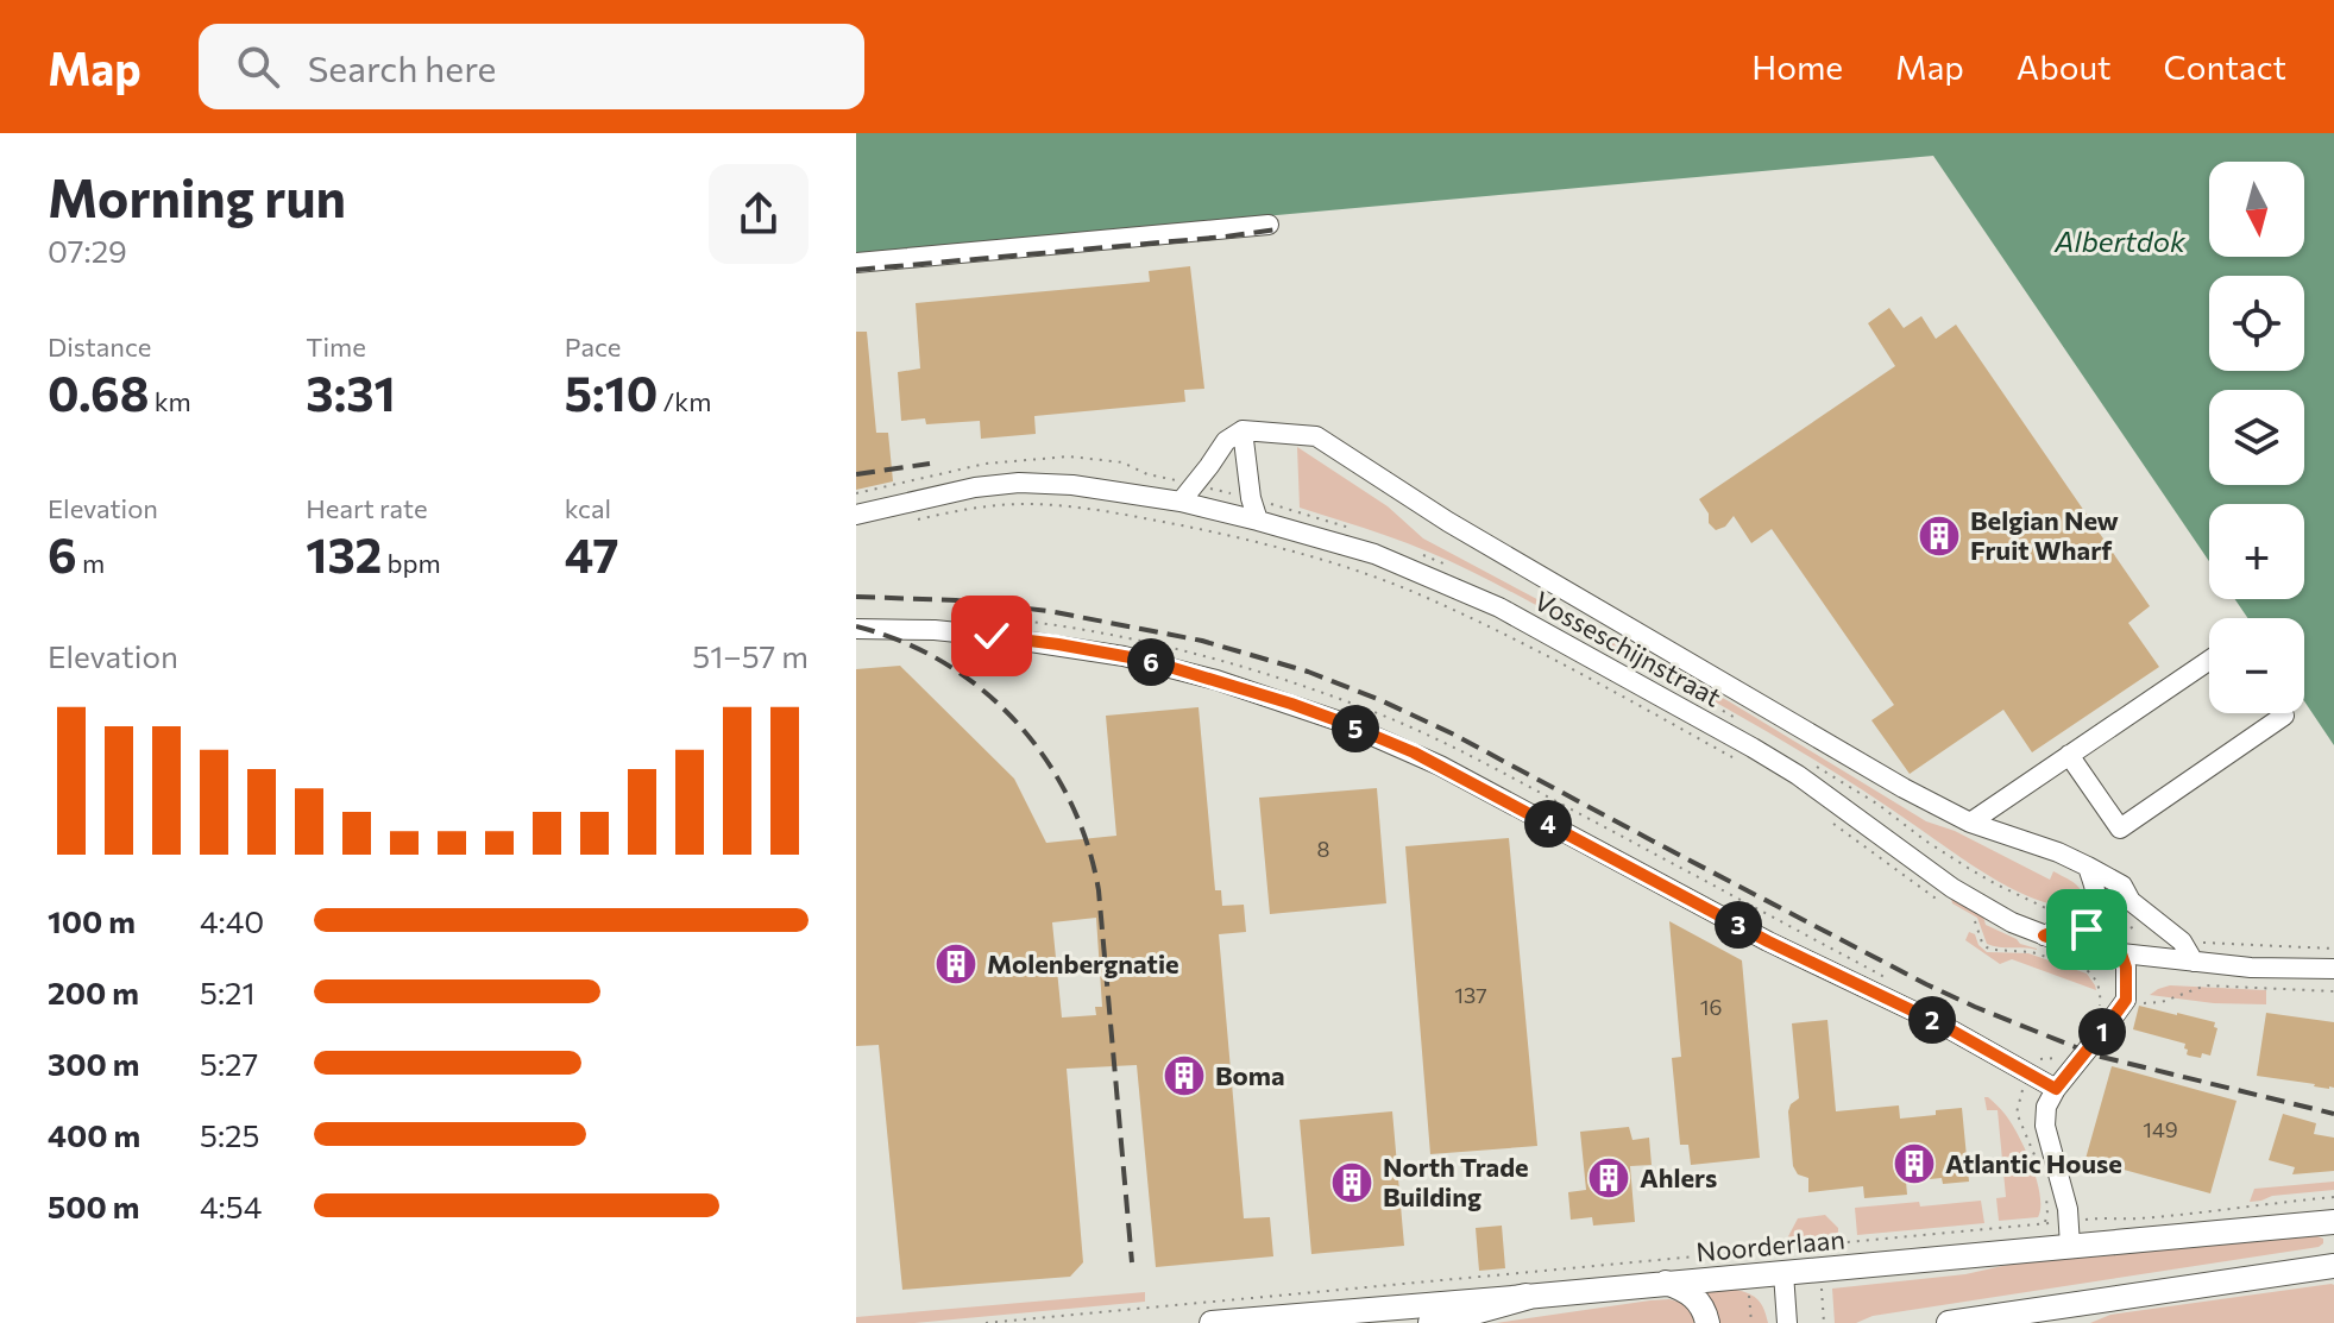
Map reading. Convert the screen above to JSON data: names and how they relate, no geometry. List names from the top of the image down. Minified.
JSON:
{"streets":{"main road":["Noorderlaan"],"street":["Vosseschijnstraat"]},"water":["Albertdok"],"places":{"building":["Belgian New Fruit Wharf","Molenbergnatie","Boma","Atlantic House","Ahlers","North Trade Building"]},"house_numbers":["8","137","16","149"],"north":"bottom","page":{"header":"Map","search":"Search here","nav":["Home","Map","About","Contact"],"heading":["Morning run","07:29"],"map_buttons":["+","−"],"stats":[["Distance","0.68 km"],["Time","3:31"],["Pace","5:10 /km"],["Elevation","6 m"],["Heart rate","132 bpm"],["kcal","47"]],"chart":["Elevation","51–57 m"],"pins":["6","5","4","3","2","1"],"list":[{"name":"100 m","note":"4:40"},{"name":"200 m","note":"5:21"},{"name":"300 m","note":"5:27"},{"name":"400 m","note":"5:25"},{"name":"500 m","note":"4:54"}]}}
